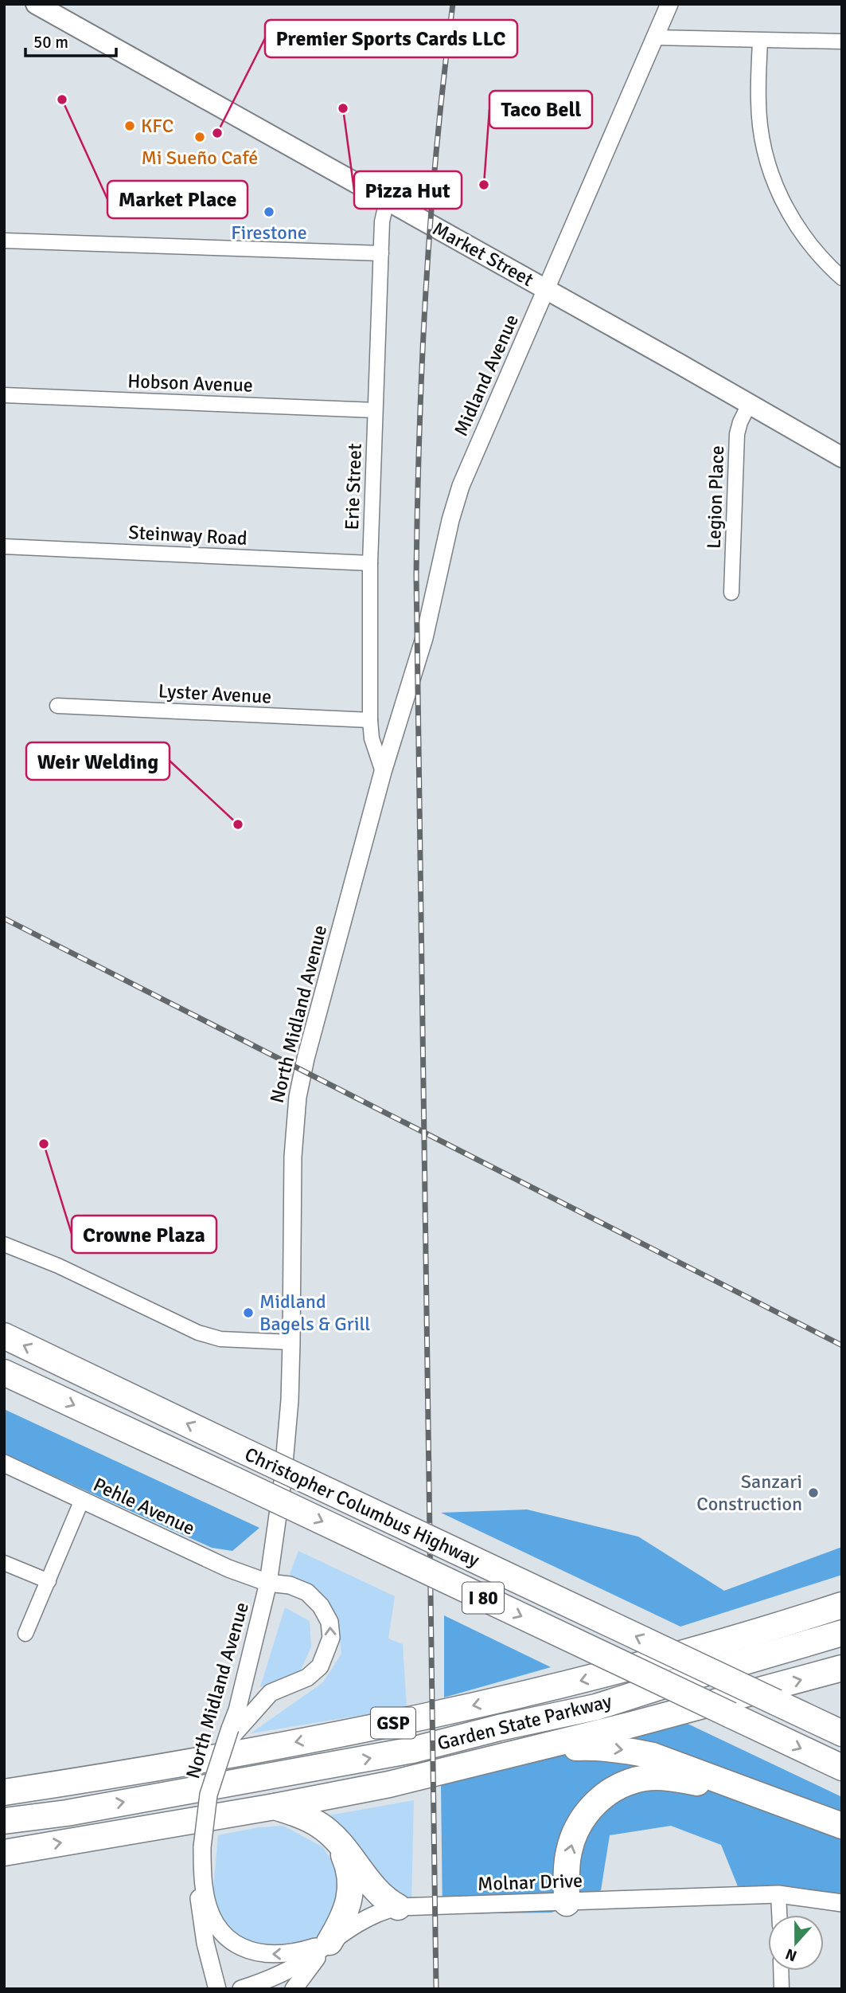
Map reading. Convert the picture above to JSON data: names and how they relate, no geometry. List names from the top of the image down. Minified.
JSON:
{"streets":{"highway":["Christopher Columbus Highway","I 80","Garden State Parkway","GSP"],"main road":["Market Street"],"street":["Midland Avenue","Hobson Avenue","Erie Street","Legion Place","Steinway Road","Lyster Avenue","North Midland Avenue","Pehle Avenue","Molnar Drive"]},"crossings":[["Market Street","Midland Avenue"],["Market Street","Erie Street"],["Market Street","Legion Place"],["Midland Avenue","North Midland Avenue"],["Hobson Avenue","Erie Street"],["Erie Street","Steinway Road"],["Erie Street","Lyster Avenue"],["Erie Street","North Midland Avenue"],["North Midland Avenue","Pehle Avenue"]],"places":["Market Place","Pizza Hut","KFC","Premier Sports Cards LLC","Mi Sueño Café","Taco Bell","Firestone","Weir Welding","Crowne Plaza","Midland Bagels & Grill","Sanzari Construction"],"scale_bar":"50 m","north":"bottom"}
